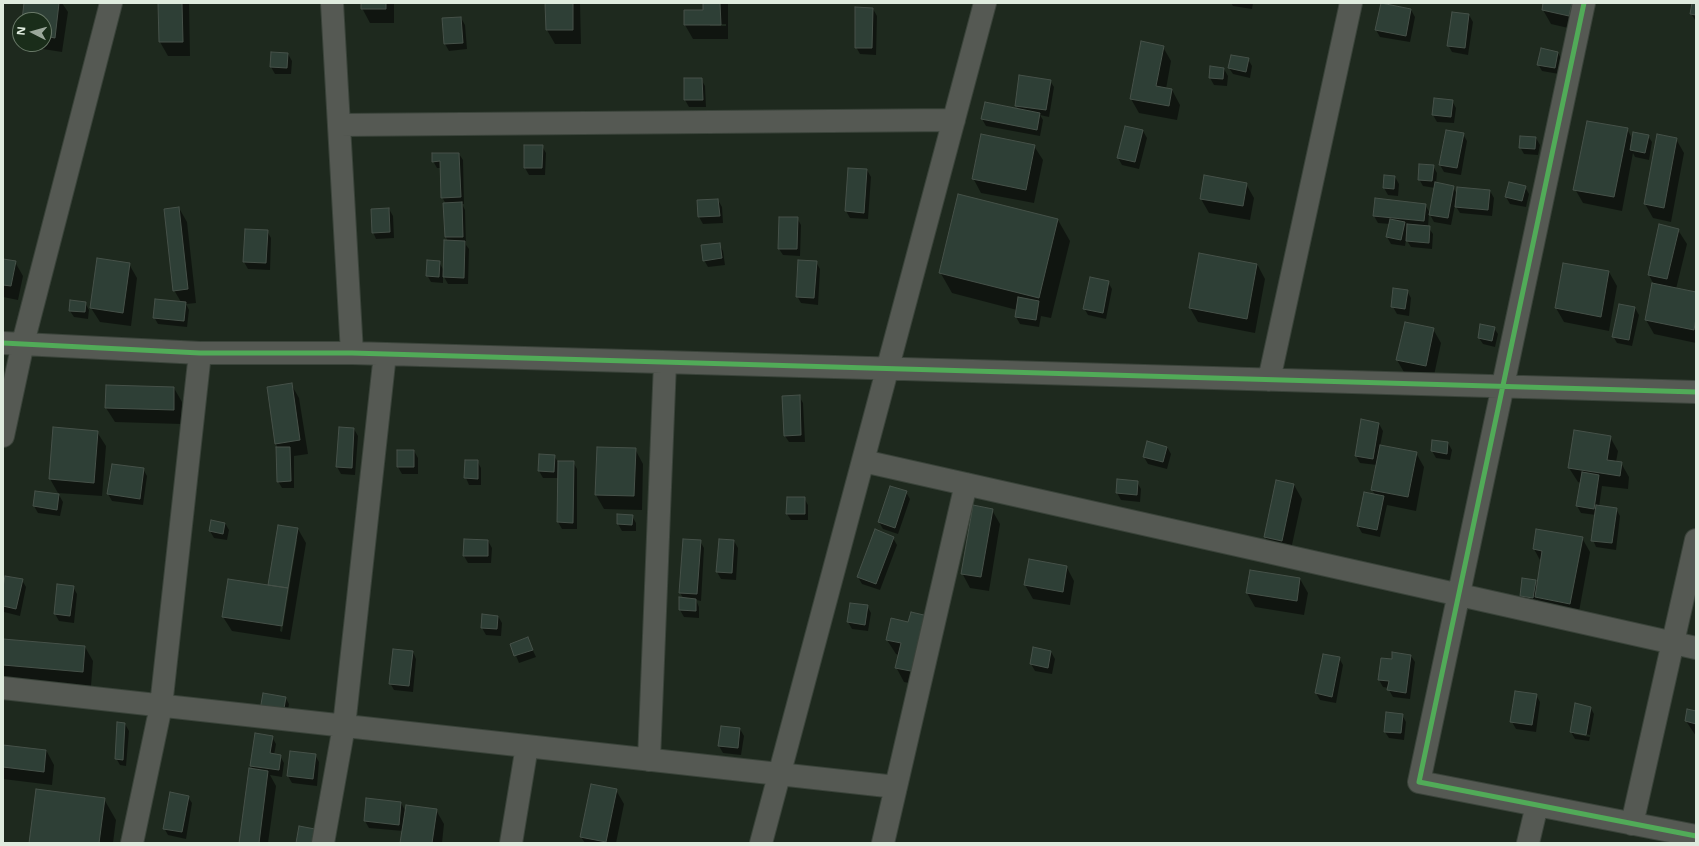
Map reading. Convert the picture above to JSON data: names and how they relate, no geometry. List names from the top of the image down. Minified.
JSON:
{"north":"left"}
